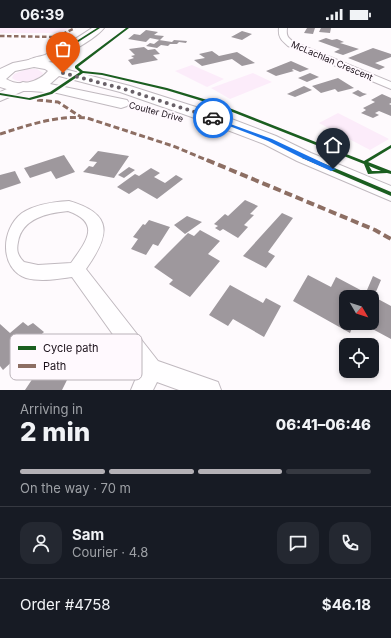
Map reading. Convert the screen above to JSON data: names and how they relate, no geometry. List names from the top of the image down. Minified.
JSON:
{"streets":{"main road":["Coulter Drive"],"street":["McLachlan Crescent"]},"legend":["Cycle path","Path"],"north":"bottom right","page":{"status":"06:39","heading":["2 min","Arriving in","06:41–06:46"],"panel":["Sam","Courier · 4.8","Order #4758","$46.18"],"bar":"On the way · 70 m"}}
